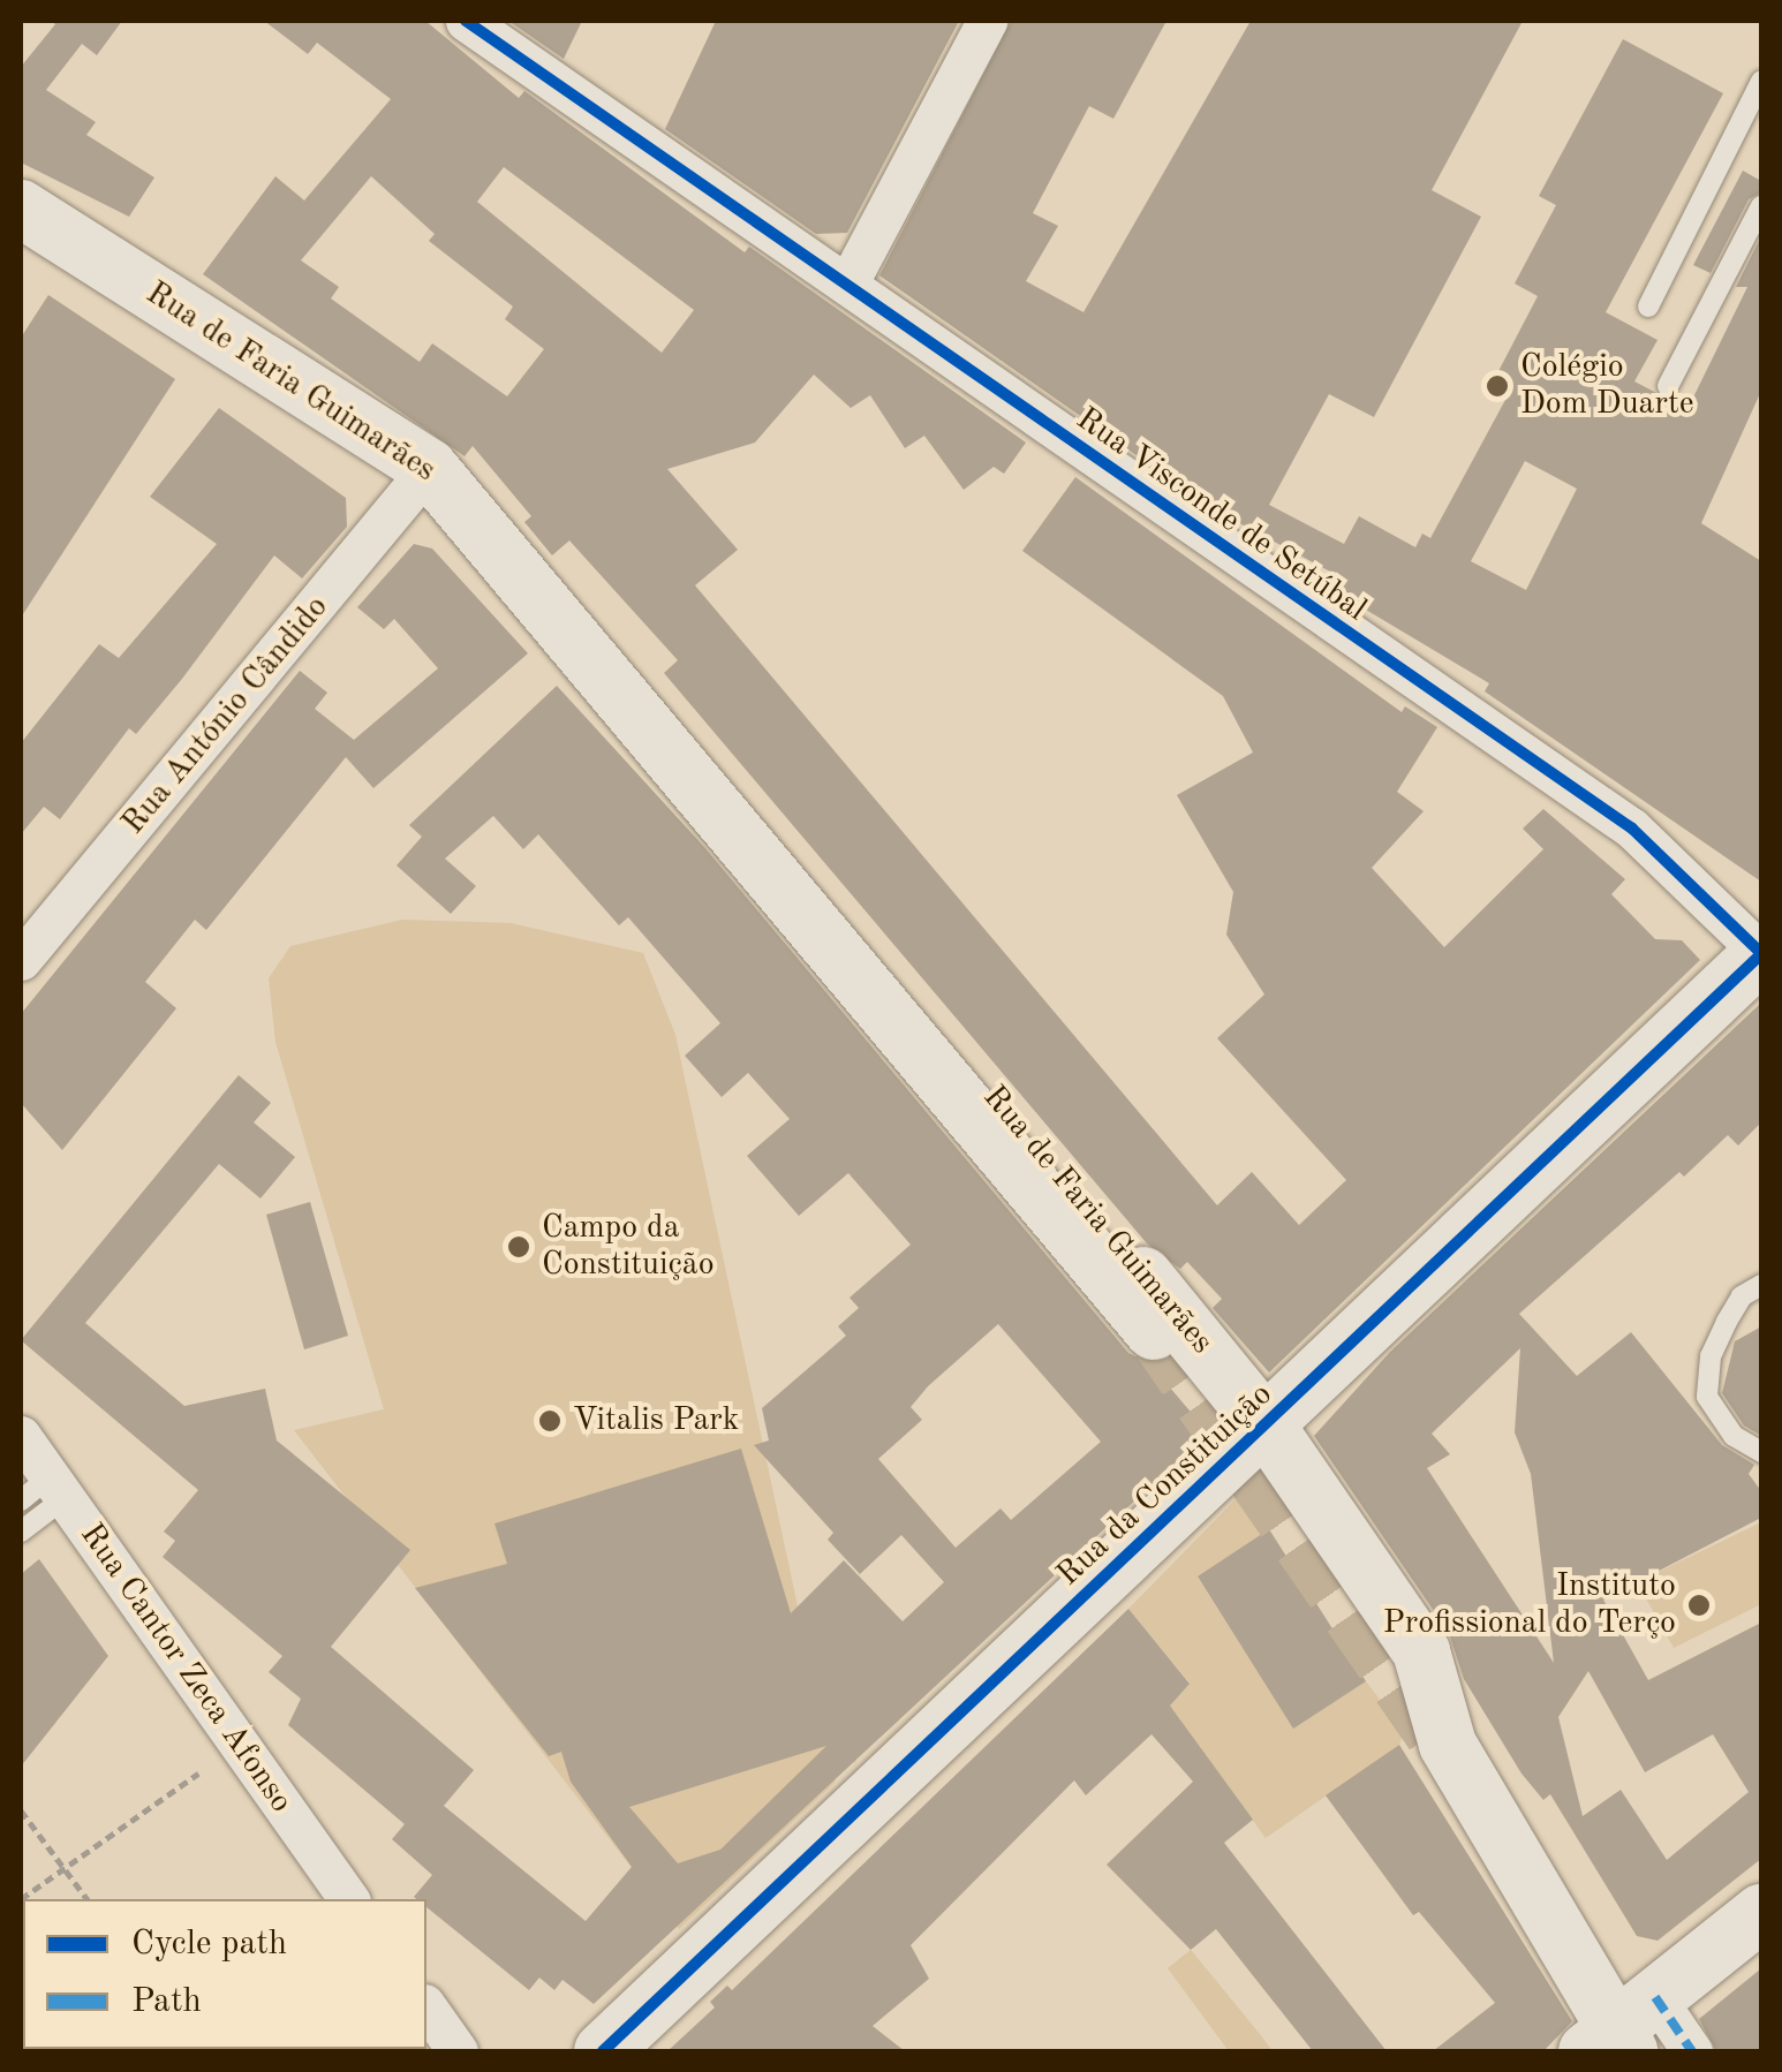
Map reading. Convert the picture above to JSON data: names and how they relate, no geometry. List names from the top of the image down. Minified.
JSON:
{"streets":{"main road":["Rua de Faria Guimarães","Rua da Constituição"],"street":["Rua Visconde de Setúbal","Rua António Cândido","Rua Cantor Zeca Afonso"]},"crossings":[["Rua de Faria Guimarães","Rua António Cândido"],["Rua de Faria Guimarães","Rua da Constituição"],["Rua Visconde de Setúbal","Rua da Constituição"]],"places":["Colégio Dom Duarte","Campo da Constituição","Vitalis Park","Instituto Profissional do Terço"],"legend":["Cycle path","Path"]}
